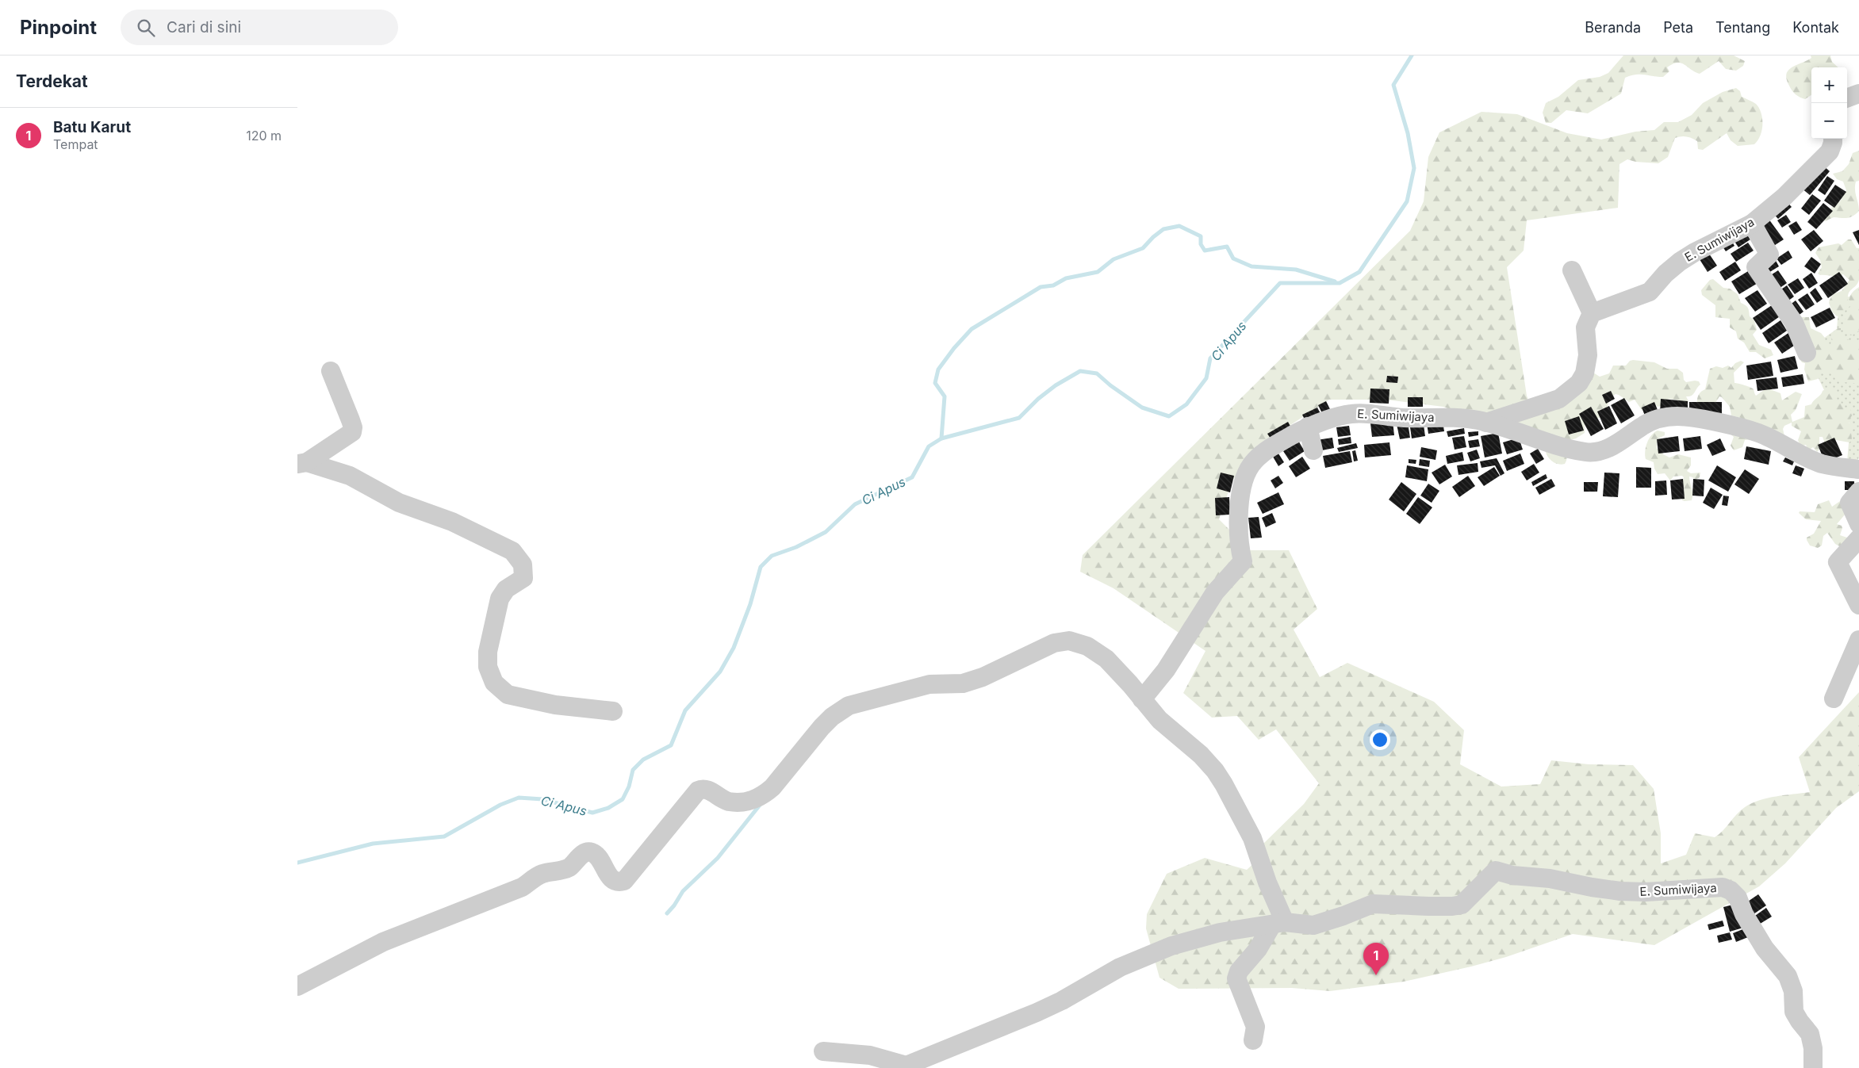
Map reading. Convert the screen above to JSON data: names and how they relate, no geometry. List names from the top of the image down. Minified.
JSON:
{"streets":{"street":["E. Sumiwijaya"]},"water":["Ci Apus"],"page":{"header":"Pinpoint","search":"Cari di sini","nav":["Beranda","Peta","Tentang","Kontak"],"heading":"Terdekat","map_buttons":["+","−"],"list":[{"mark":"1","name":"Batu Karut","note":"Tempat","value":"120 m"}],"pins":"1"}}
